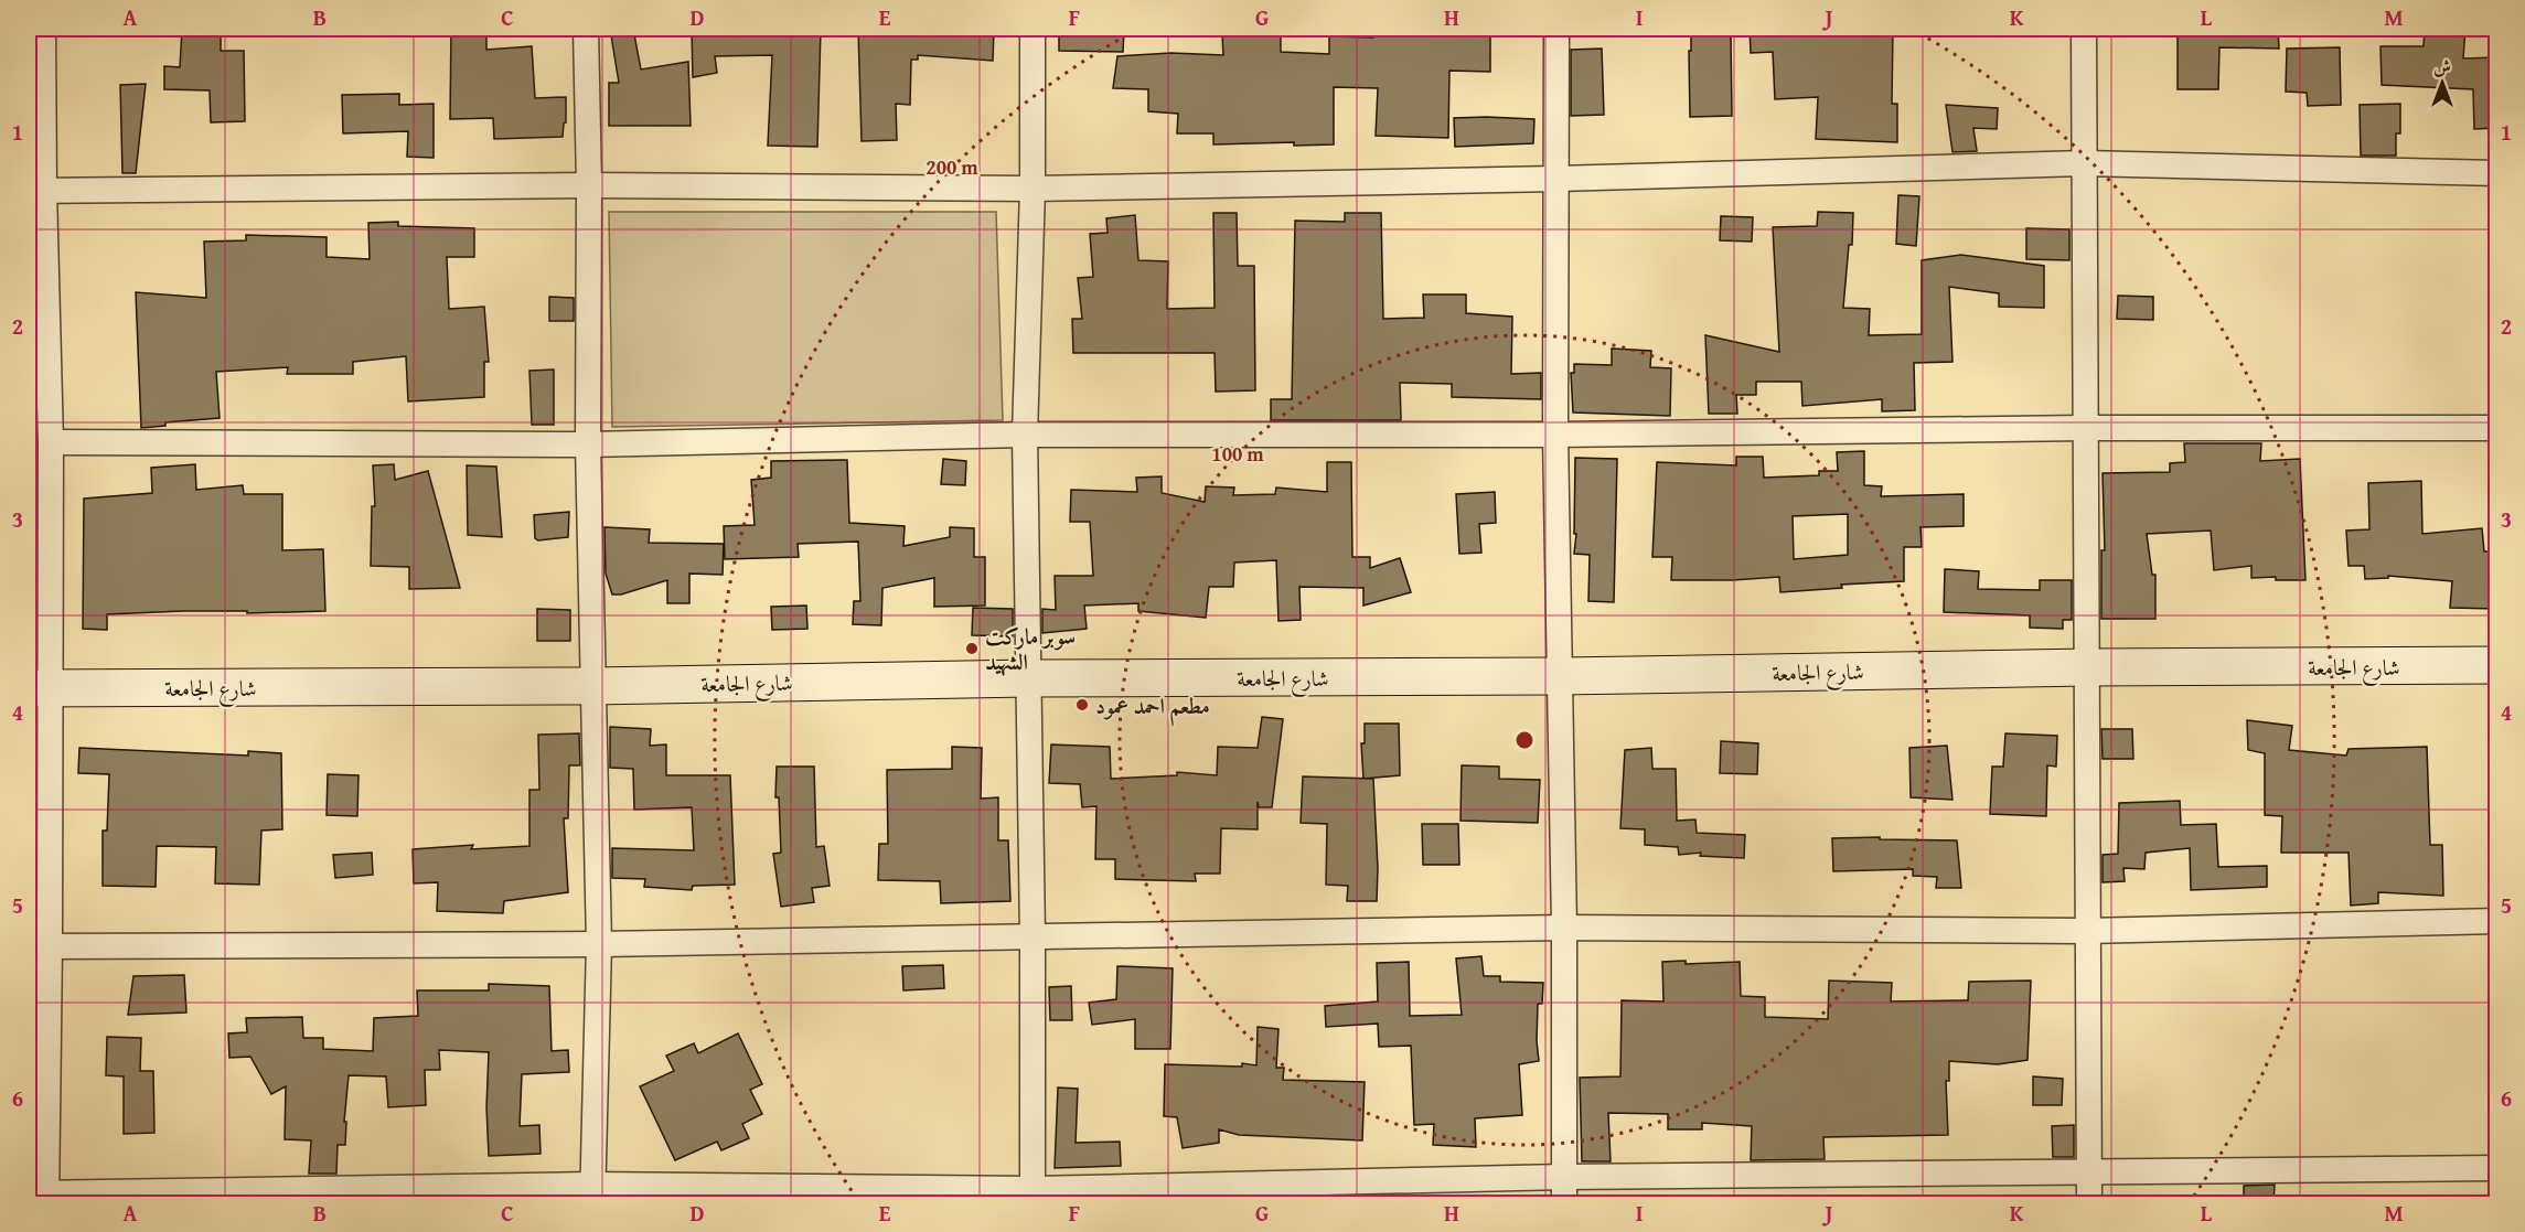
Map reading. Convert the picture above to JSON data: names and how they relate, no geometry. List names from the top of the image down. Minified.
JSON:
{"streets":{"street":["شارع الجامعة"]},"places":["سوبر ماركت الشهيد","مطعم احمد عمود"],"north":"top","grid":{"columns":["A","B","C","D","E","F","G","H","I","J","K","L","M"],"rows":["1","2","3","4","5","6"]},"rings":["200 m","100 m"]}
